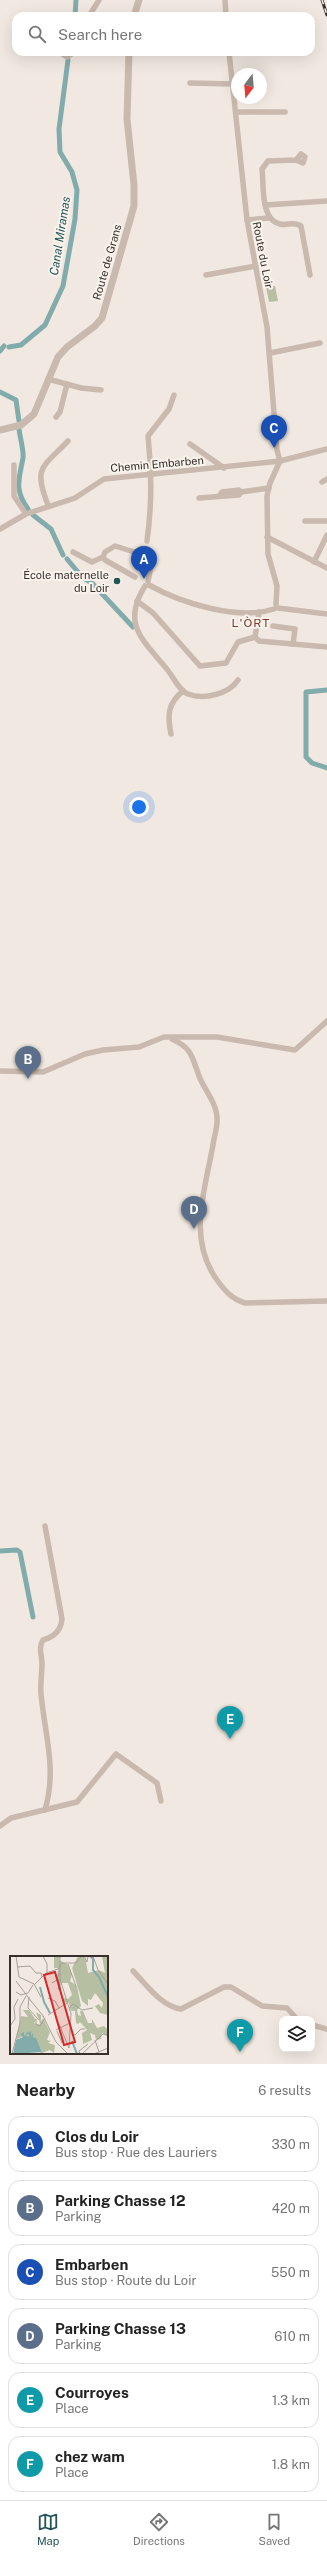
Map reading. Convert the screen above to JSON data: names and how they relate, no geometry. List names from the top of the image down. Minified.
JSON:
{"streets":{"street":["Route du Loir","Route de Grans","Chemin Embarben"]},"crossings":[["Route du Loir","Chemin Embarben"]],"districts":["L'ÒRT"],"water":["Canal Miramas"],"places":["École maternelle du Loir"],"north":"bottom","page":{"search":"Search here","pins":["C","A","B","D","E","F"],"heading":["Nearby","6 results"],"list":[{"mark":"A","name":"Clos du Loir","note":"Bus stop · Rue des Lauriers","value":"330 m"},{"mark":"B","name":"Parking Chasse 12","note":"Parking","value":"420 m"},{"mark":"C","name":"Embarben","note":"Bus stop · Route du Loir","value":"550 m"},{"mark":"D","name":"Parking Chasse 13","note":"Parking","value":"610 m"},{"mark":"E","name":"Courroyes","note":"Place","value":"1.3 km"},{"mark":"F","name":"chez wam","note":"Place","value":"1.8 km"}],"nav":["Map","Directions","Saved"]}}
